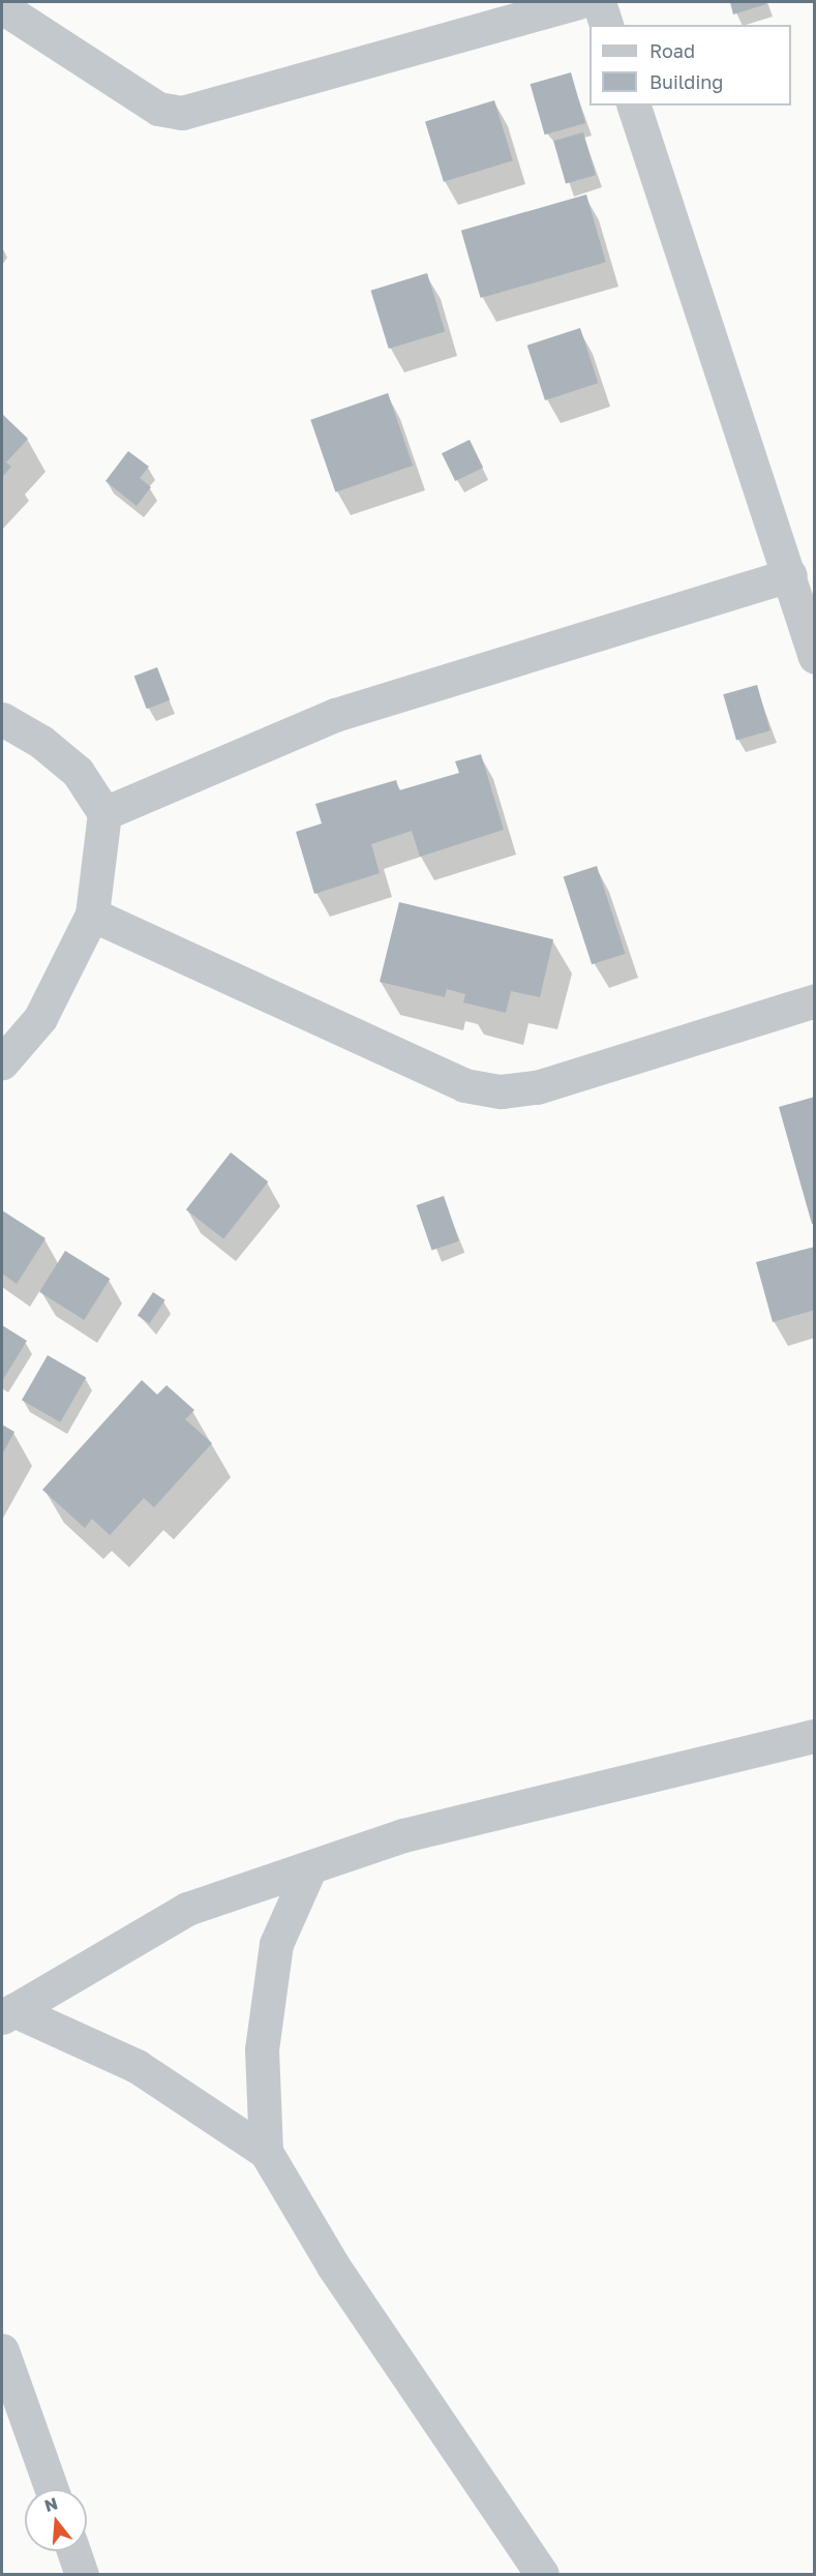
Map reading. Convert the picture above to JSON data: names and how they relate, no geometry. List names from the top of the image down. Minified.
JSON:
{"legend":["Road","Building"],"north":"top"}
